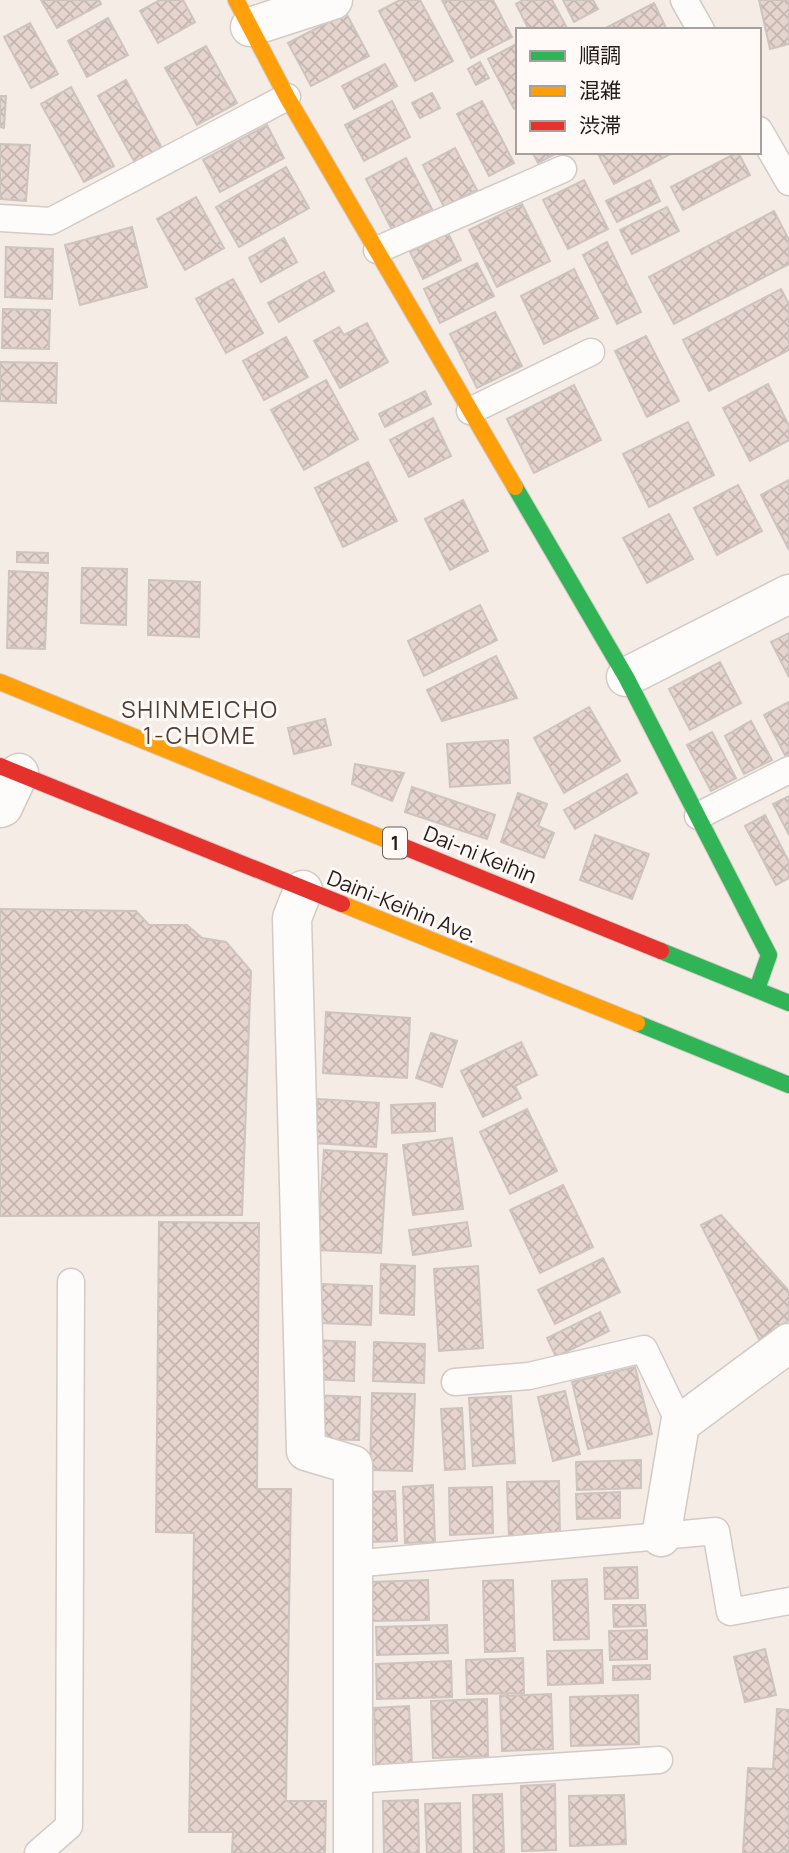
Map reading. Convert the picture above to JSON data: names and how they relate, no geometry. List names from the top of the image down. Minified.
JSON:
{"streets":{"main road":["1","Dai-ni Keihin","Daini-Keihin Ave."]},"districts":["SHINMEICHO 1-CHOME"],"legend":["順調","混雑","渋滞"]}
